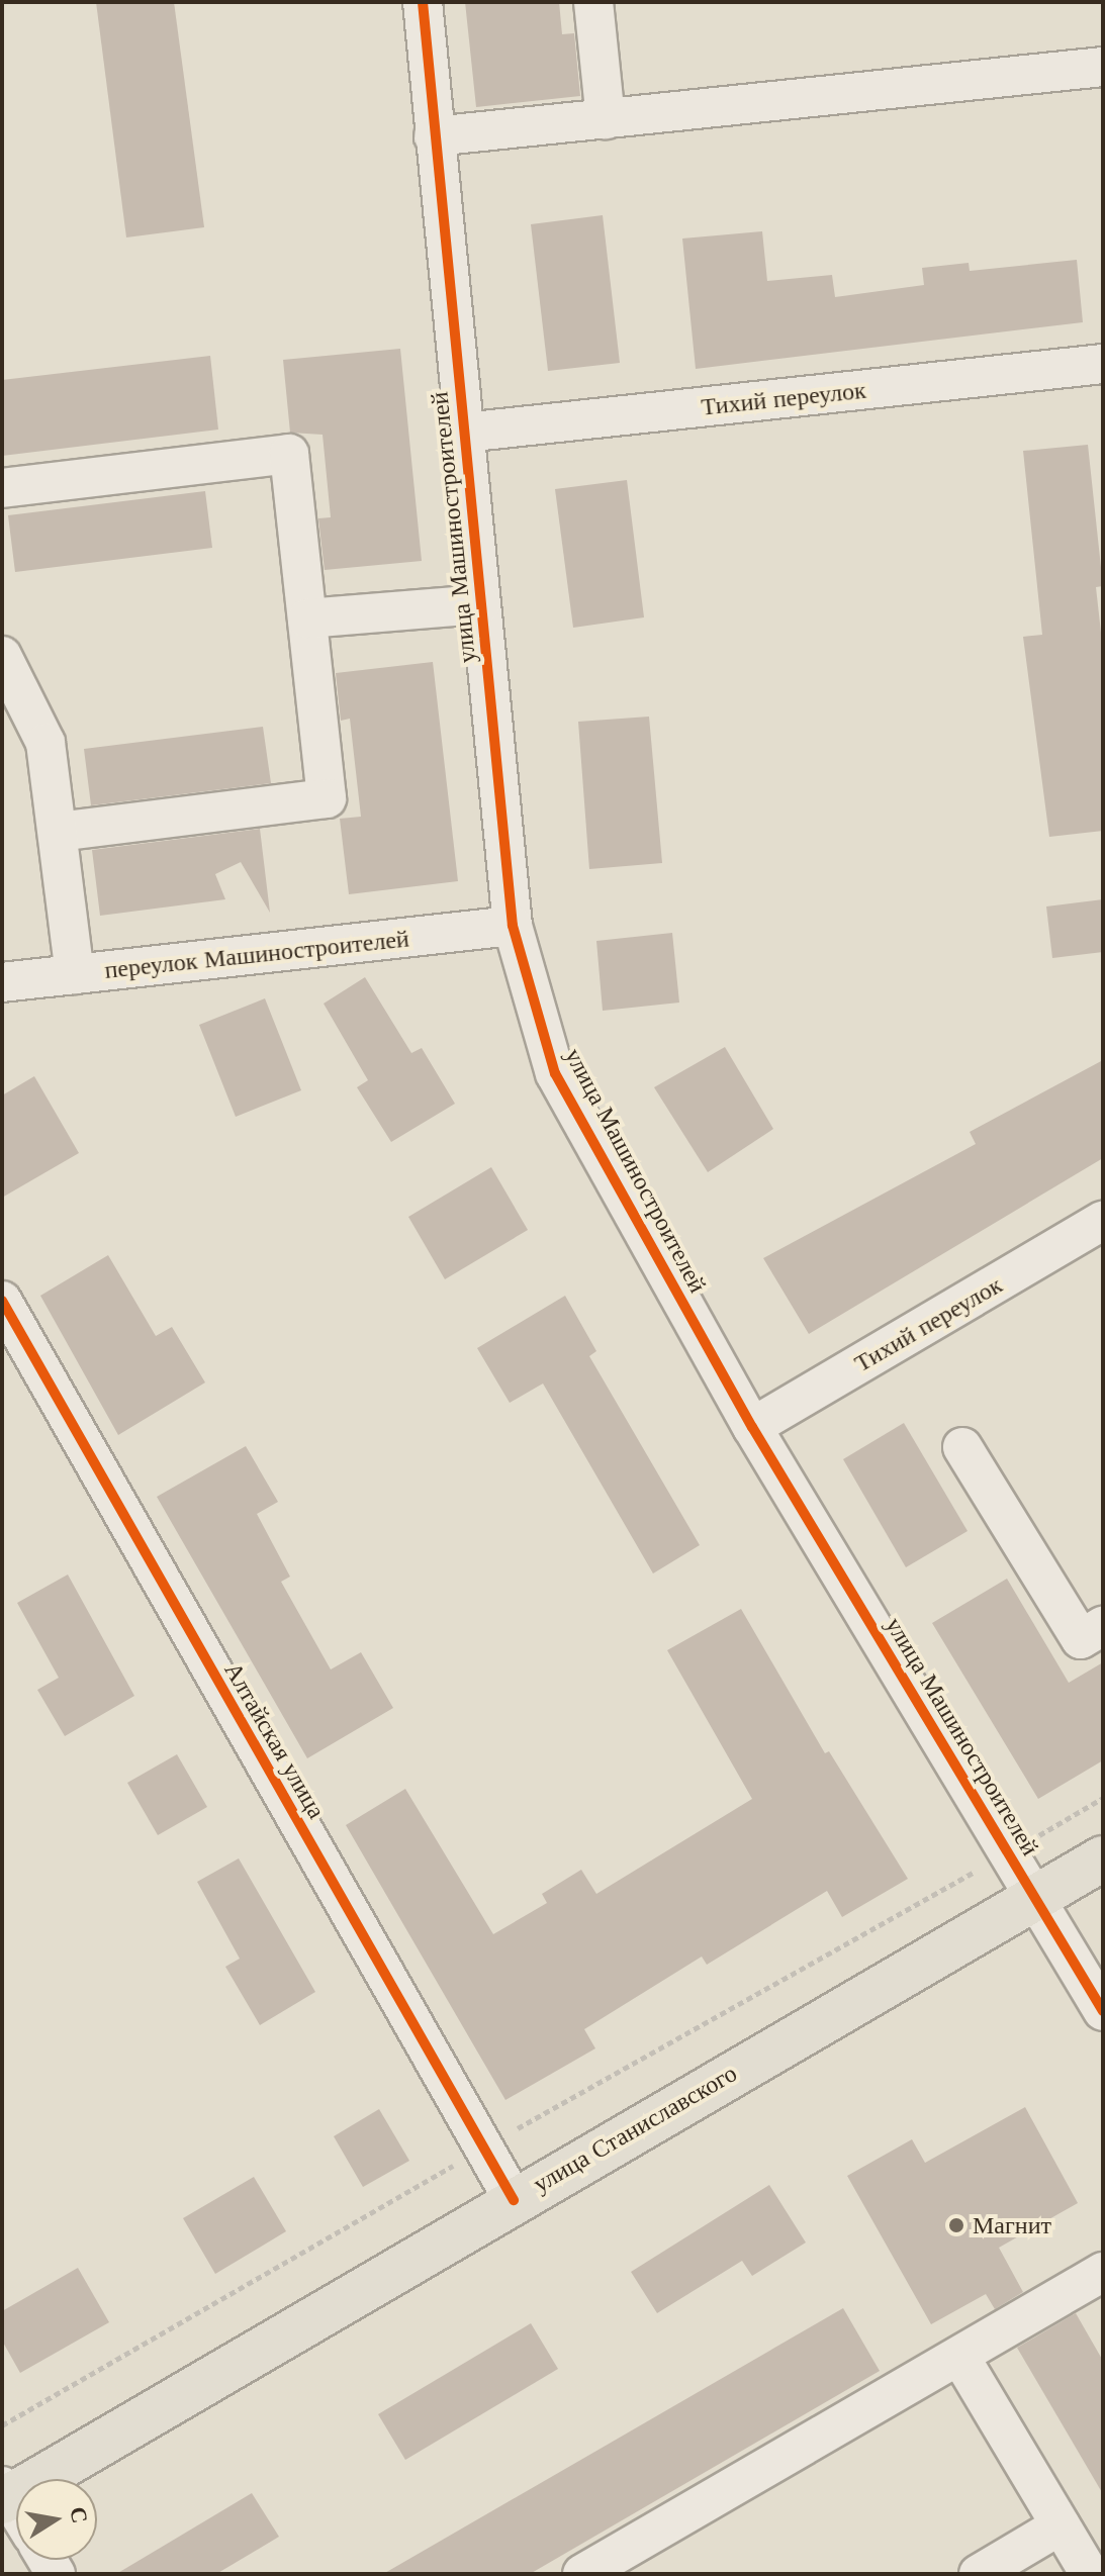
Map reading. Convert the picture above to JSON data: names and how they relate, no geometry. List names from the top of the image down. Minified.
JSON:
{"streets":{"main road":["улица Станиславского"],"street":["Тихий переулок","улица Машиностроителей","переулок Машиностроителей","Алтайская улица"]},"crossings":[["Тихий переулок","улица Машиностроителей"],["улица Машиностроителей","переулок Машиностроителей"],["улица Машиностроителей","улица Станиславского"],["Алтайская улица","улица Станиславского"]],"places":["Магнит"],"north":"right"}
